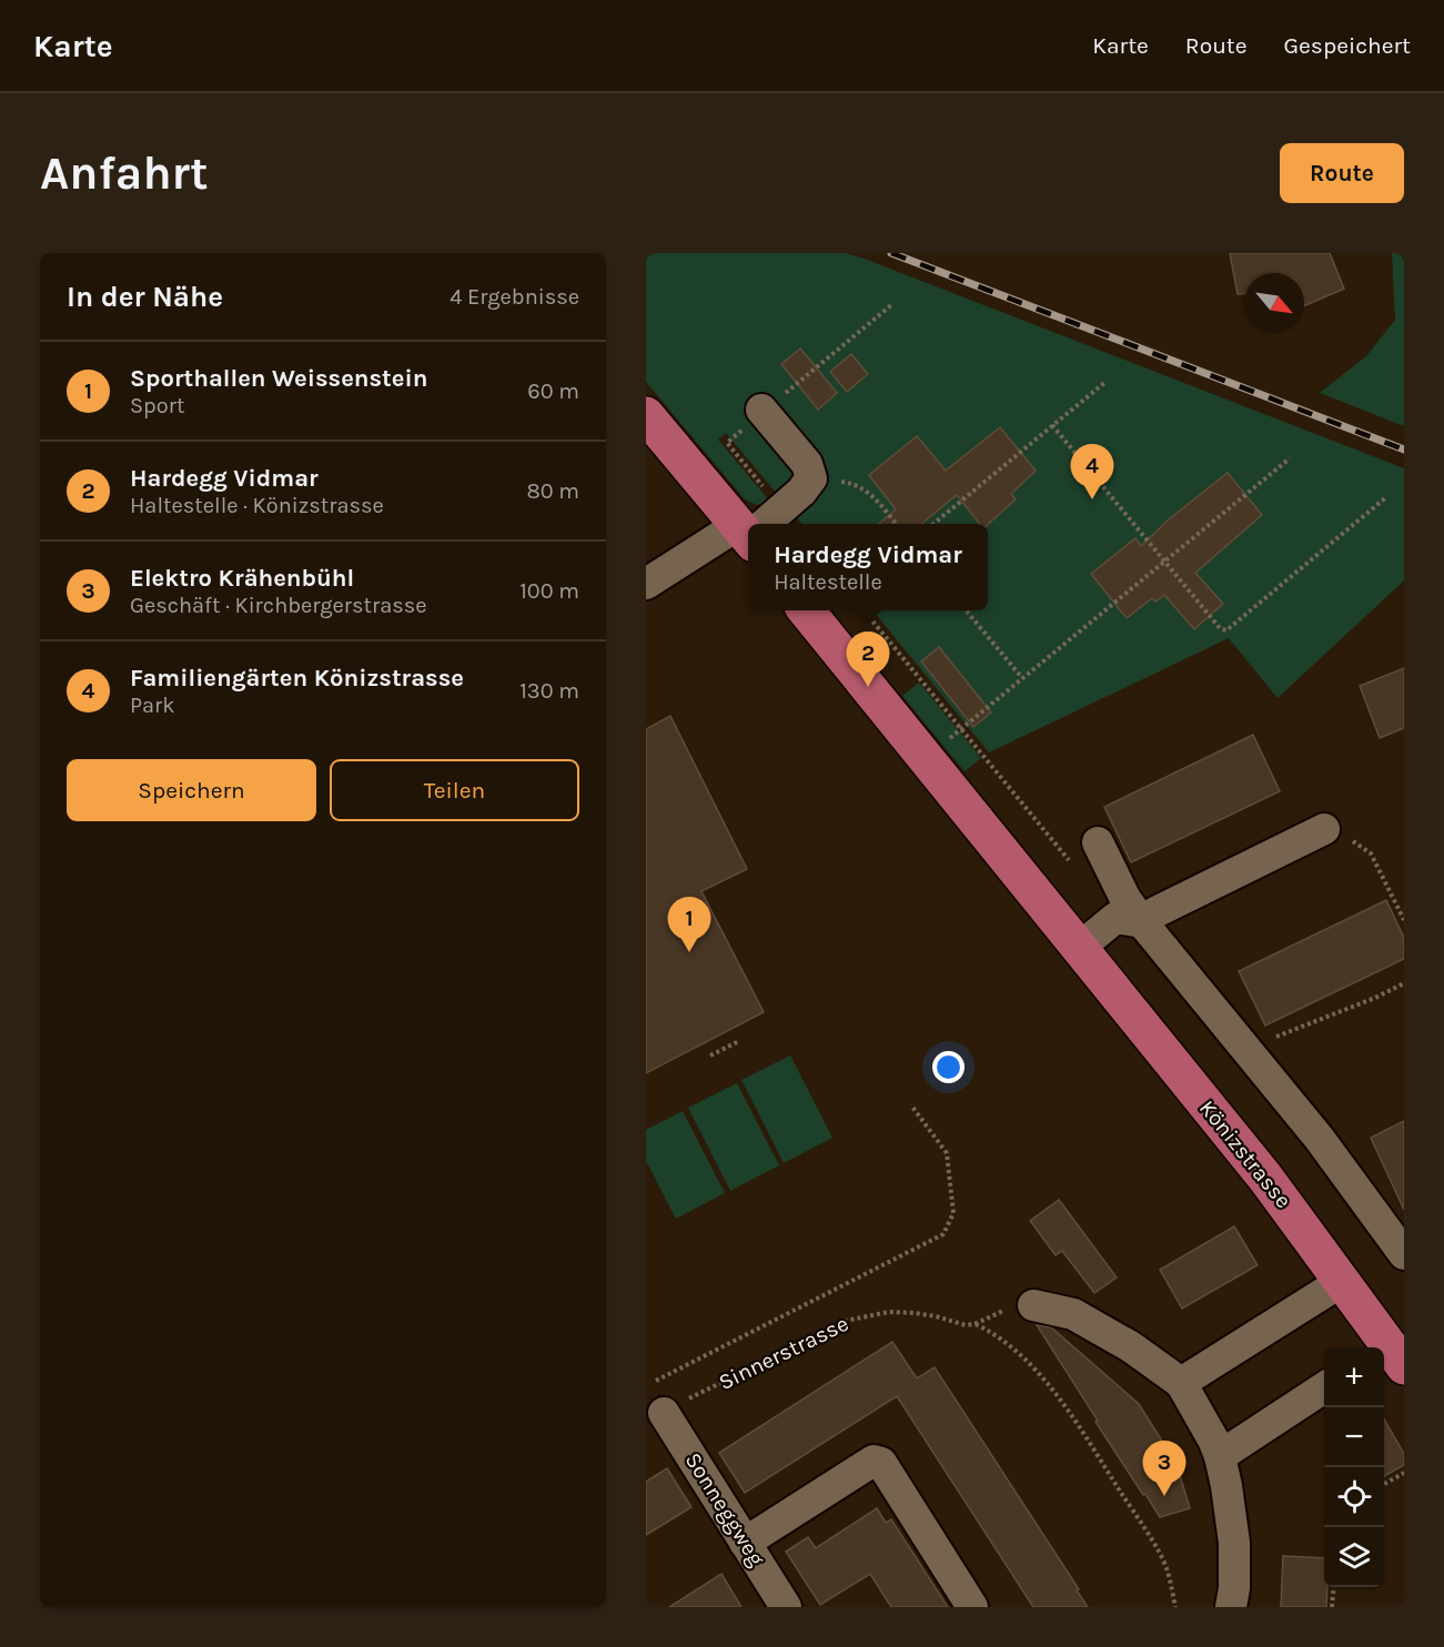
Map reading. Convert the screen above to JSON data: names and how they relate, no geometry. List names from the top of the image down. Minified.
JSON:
{"streets":{"main road":["Könizstrasse"],"street":["Sonneggweg"],"path":["Sinnerstrasse"]},"crossings":[["Sinnerstrasse","Sonneggweg"]],"north":"bottom right","page":{"header":"Karte","nav":["Karte","Route","Gespeichert"],"buttons":["Route",["Speichern","Teilen"]],"title":"Anfahrt","heading":["In der Nähe","4 Ergebnisse"],"list":[{"mark":"1","name":"Sporthallen Weissenstein","note":"Sport","value":"60 m"},{"mark":"2","name":"Hardegg Vidmar","note":"Haltestelle · Könizstrasse","value":"80 m"},{"mark":"3","name":"Elektro Krähenbühl","note":"Geschäft · Kirchbergerstrasse","value":"100 m"},{"mark":"4","name":"Familiengärten Könizstrasse","note":"Park","value":"130 m"}],"pins":["4","2","1","3"],"popup":["Hardegg Vidmar","Haltestelle"],"map_buttons":["+","−"]}}
